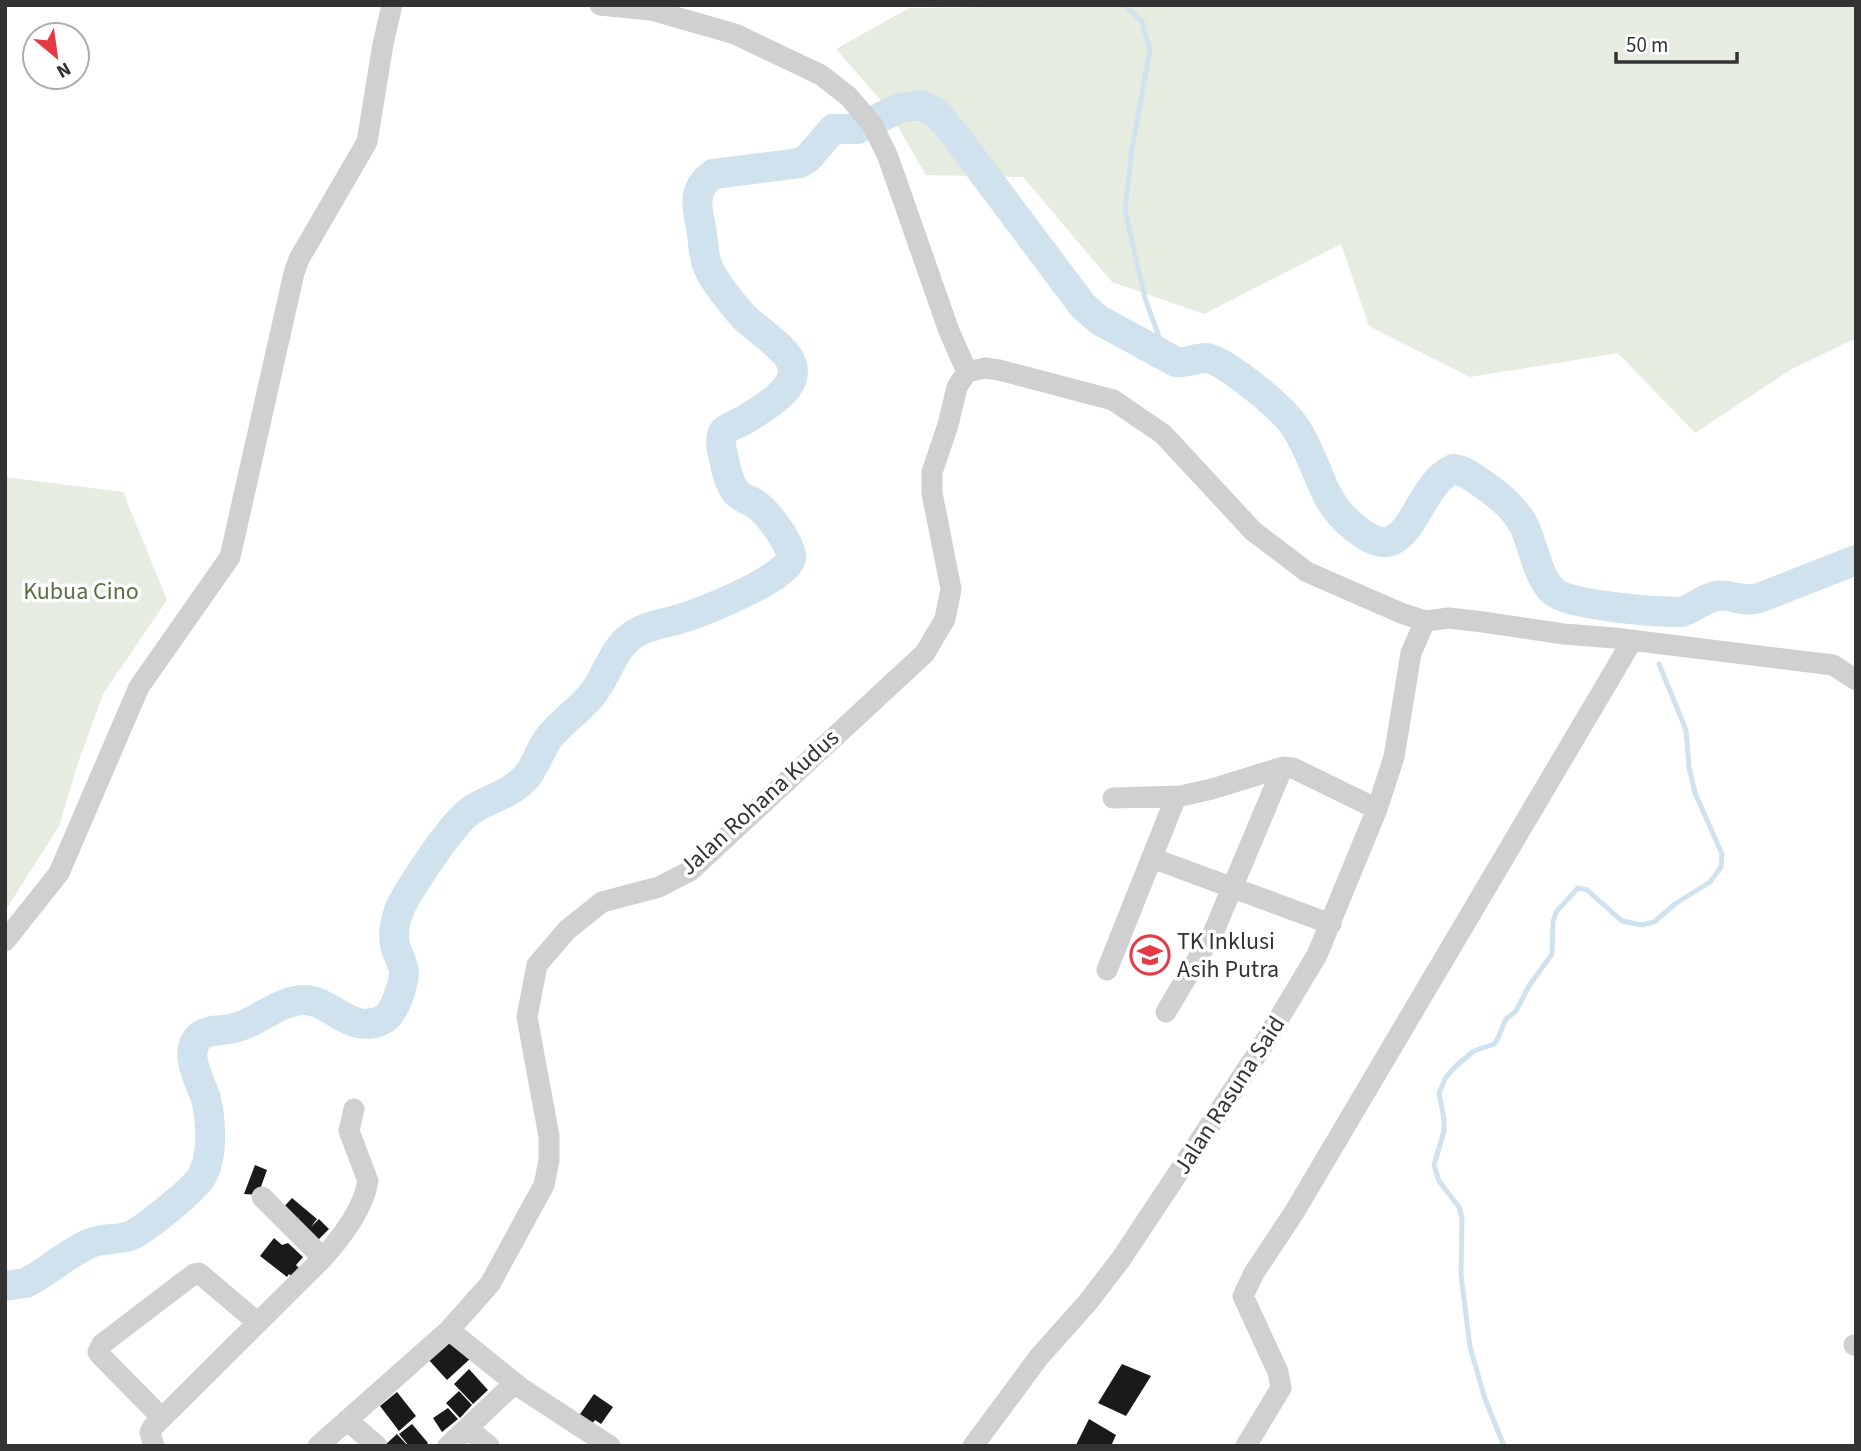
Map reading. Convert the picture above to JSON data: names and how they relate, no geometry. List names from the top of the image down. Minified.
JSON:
{"streets":{"street":["Jalan Rohana Kudus","Jalan Rasuna Said"]},"parks":["Kubua Cino"],"places":{"school or university":["TK Inklusi Asih Putra"]},"scale_bar":"50 m","north":"bottom right"}
